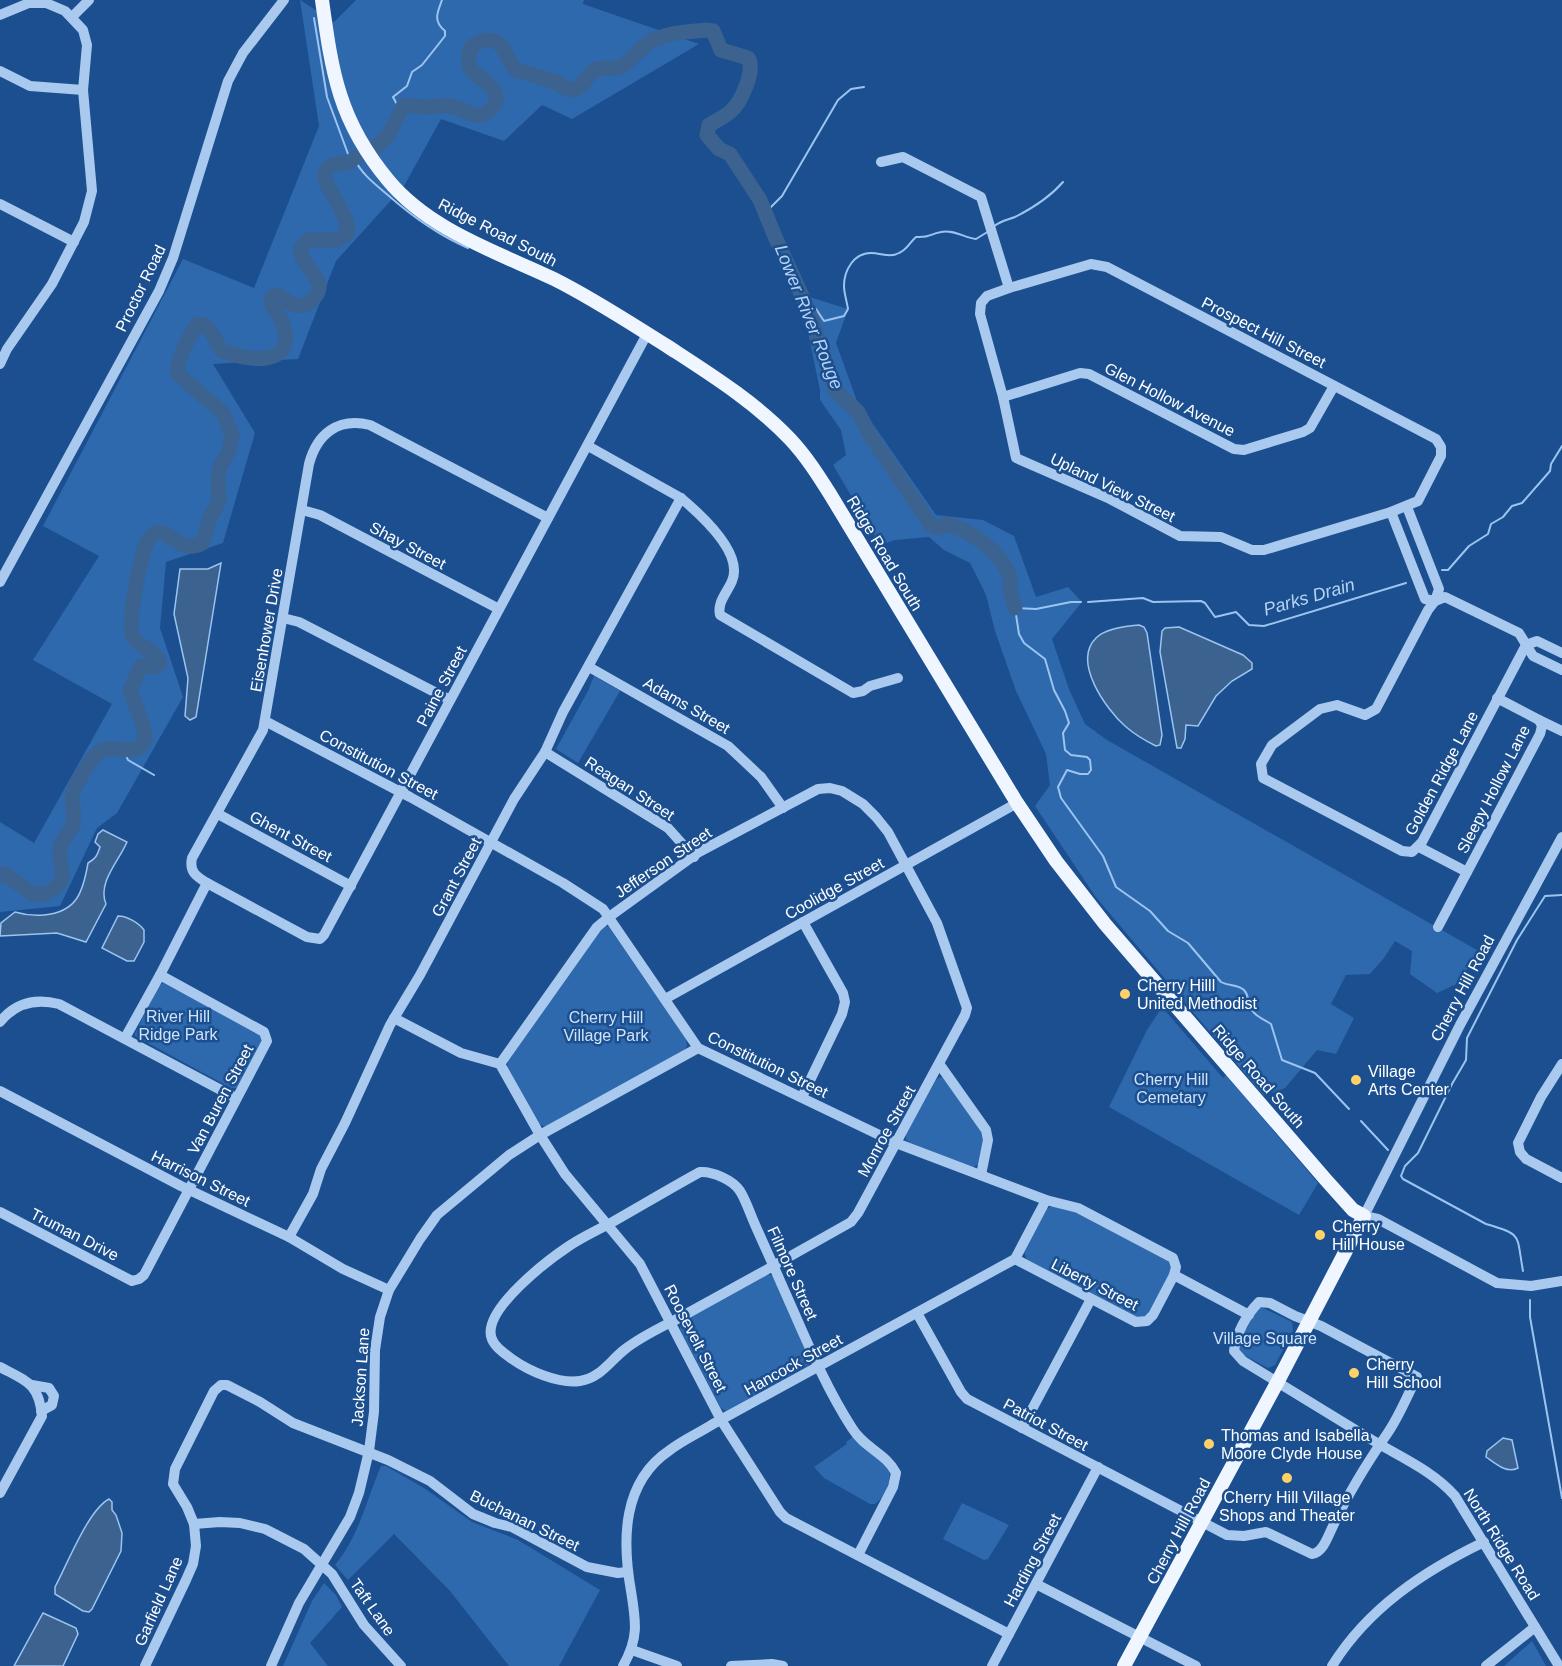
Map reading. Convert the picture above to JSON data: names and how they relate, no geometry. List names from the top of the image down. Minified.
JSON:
{"streets":{"main road":["Ridge Road South","Cherry Hill Road"],"street":["Proctor Road","Prospect Hill Street","Glen Hollow Avenue","Upland View Street","Shay Street","Eisenhower Drive","Paine Street","Adams Street","Constitution Street","Golden Ridge Lane","Reagan Street","Sleepy Hollow Lane","Ghent Street","Jefferson Street","Grant Street","Coolidge Street","Van Buren Street","Monroe Street","Harrison Street","Truman Drive","Filmore Street","Liberty Street","Roosevelt Street","Hancock Street","Jackson Lane","Patriot Street","Buchanan Street","North Ridge Road","Harding Street","Garfield Lane","Taft Lane"]},"crossings":[["Ridge Road South","Paine Street"],["Ridge Road South","Coolidge Street"],["Ridge Road South","Cherry Hill Road"],["Prospect Hill Street","Glen Hollow Avenue"],["Prospect Hill Street","Upland View Street"],["Glen Hollow Avenue","Upland View Street"],["Shay Street","Eisenhower Drive"],["Shay Street","Paine Street"],["Eisenhower Drive","Paine Street"],["Eisenhower Drive","Constitution Street"],["Eisenhower Drive","Ghent Street"],["Paine Street","Constitution Street"],["Paine Street","Ghent Street"],["Adams Street","Jefferson Street"],["Adams Street","Grant Street"],["Constitution Street","Jefferson Street"],["Constitution Street","Grant Street"],["Constitution Street","Coolidge Street"],["Constitution Street","Monroe Street"],["Constitution Street","Liberty Street"],["Constitution Street","Jackson Lane"],["Golden Ridge Lane","Sleepy Hollow Lane"],["Reagan Street","Jefferson Street"],["Reagan Street","Grant Street"],["Jefferson Street","Coolidge Street"],["Jefferson Street","Monroe Street"],["Jefferson Street","Roosevelt Street"],["Grant Street","Harrison Street"],["Coolidge Street","Monroe Street"],["Cherry Hill Road","Patriot Street"],["Cherry Hill Road","North Ridge Road"],["Van Buren Street","Harrison Street"],["Van Buren Street","Truman Drive"],["Monroe Street","Filmore Street"],["Monroe Street","Roosevelt Street"],["Harrison Street","Jackson Lane"],["Filmore Street","Roosevelt Street"],["Filmore Street","Hancock Street"],["Liberty Street","Hancock Street"],["Roosevelt Street","Hancock Street"],["Roosevelt Street","Jackson Lane"],["Roosevelt Street","Harding Street"],["Hancock Street","Patriot Street"],["Hancock Street","Buchanan Street"],["Jackson Lane","Buchanan Street"],["Jackson Lane","Taft Lane"],["Patriot Street","North Ridge Road"],["Patriot Street","Harding Street"],["Buchanan Street","Garfield Lane"],["Garfield Lane","Taft Lane"]],"water":["Lower River Rouge","Parks Drain"],"parks":["River Hill Ridge Park","Cherry Hill Village Park","Cherry Hill Cemetary","Village Square"],"places":["Cherry Hilll United Methodist","Village Arts Center","Cherry Hill House","Cherry Hill School","Thomas and Isabella Moore Clyde House","Cherry Hill Village Shops and Theater"]}
